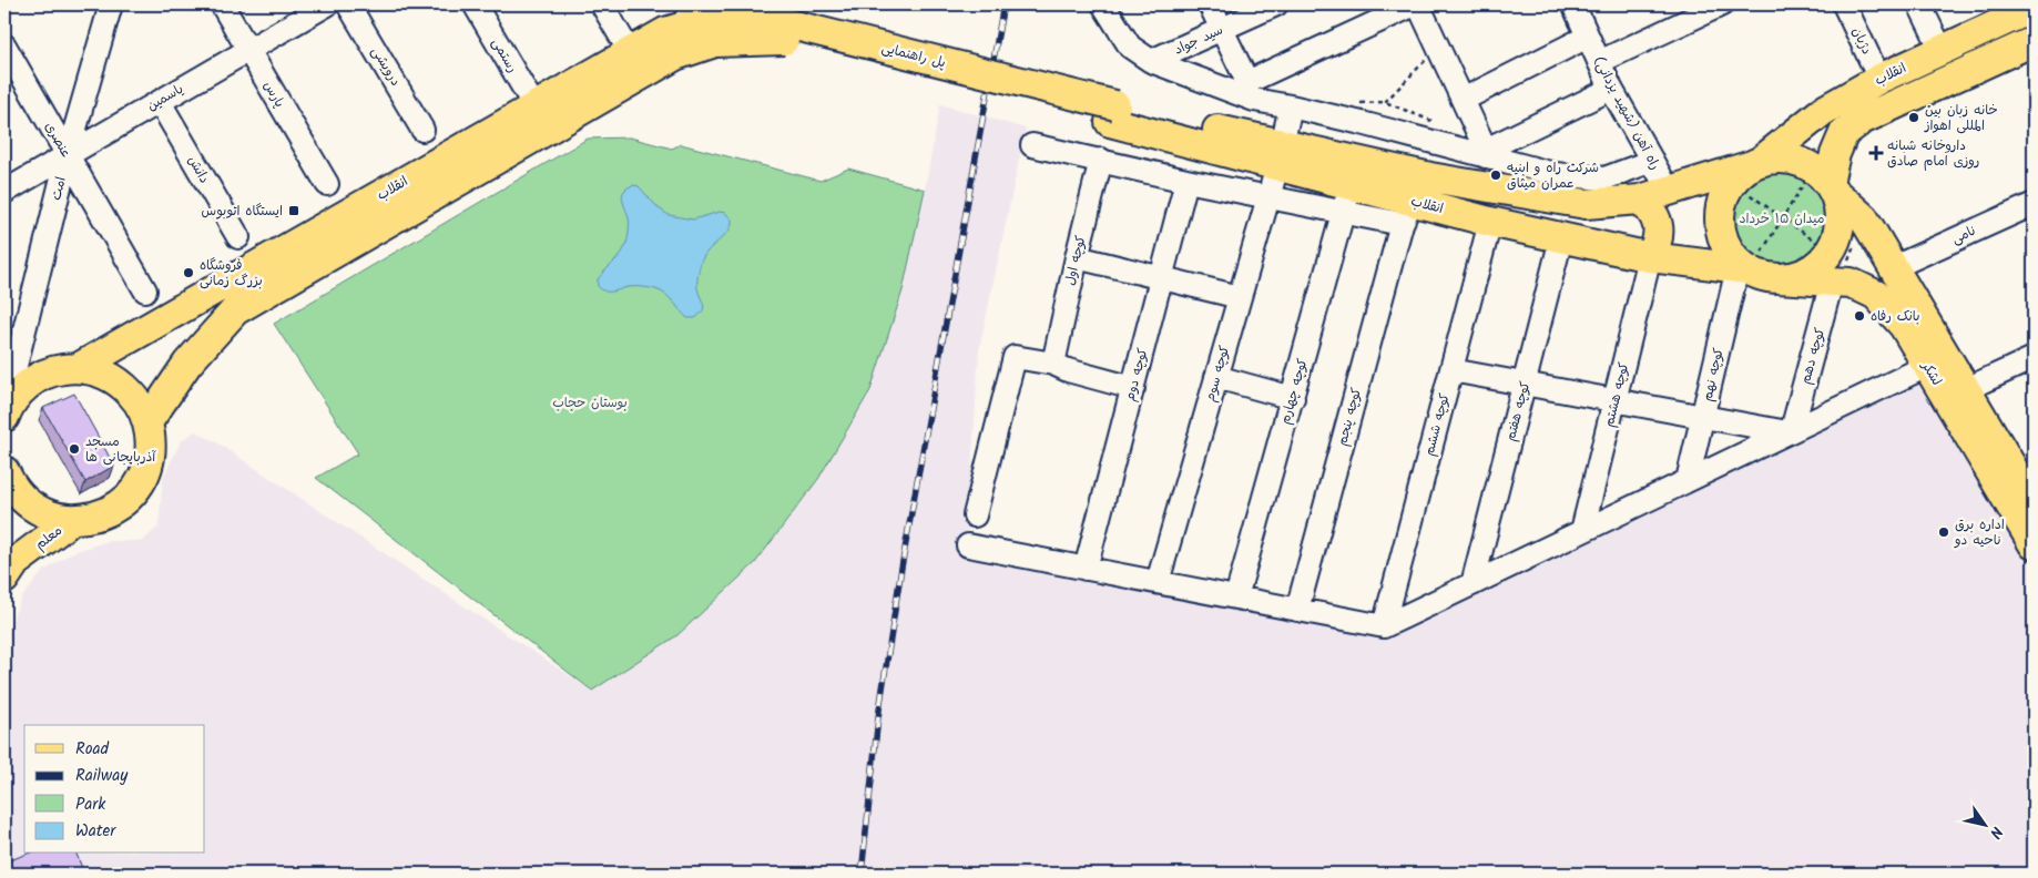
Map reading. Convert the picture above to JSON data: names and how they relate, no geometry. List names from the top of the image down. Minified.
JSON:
{"streets":{"main road":["پل راهنمایی","انقلاب","لشکر","معلم"],"street":["سید جواد","دژبان","رستمی","درویشی","پارس","یاسمین","راه آهن (شهید یزدانی)","عنصری","دانش","امت","نامی","کوچه اول","کوچه دهم","کوچه سوم","کوچه دوم","کوچه نهم","کوچه چهارم","کوچه هشتم","کوچه هفتم","کوچه پنجم","کوچه ششم"]},"crossings":[["دژبان","انقلاب"],["رستمی","انقلاب"],["پل راهنمایی","انقلاب"],["انقلاب","راه آهن (شهید یزدانی)"],["انقلاب","کوچه سوم"],["انقلاب","لشکر"],["انقلاب","کوچه نهم"],["انقلاب","کوچه چهارم"],["انقلاب","کوچه هشتم"],["انقلاب","کوچه هفتم"],["انقلاب","کوچه پنجم"],["انقلاب","کوچه ششم"],["پارس","یاسمین"],["یاسمین","عنصری"],["یاسمین","دانش"],["یاسمین","امت"],["عنصری","امت"],["نامی","لشکر"],["کوچه دهم","لشکر"]],"parks":["میدان ۱۵ خرداد","بوستان حجاب"],"places":{"other":["خانه زبان بین المللی اهواز","شرکت راه و ابنیه عمران میثاق","فروشگاه بزرگ زمانی","بانک رفاه","مسجد آذربایجانی ها","اداره برق ناحیه دو"],"health":["داروخانه شبانه روزی امام صادق"],"transit":["ایستگاه اتوبوس"]},"legend":["Road","Railway","Park","Water"],"north":"bottom right"}
